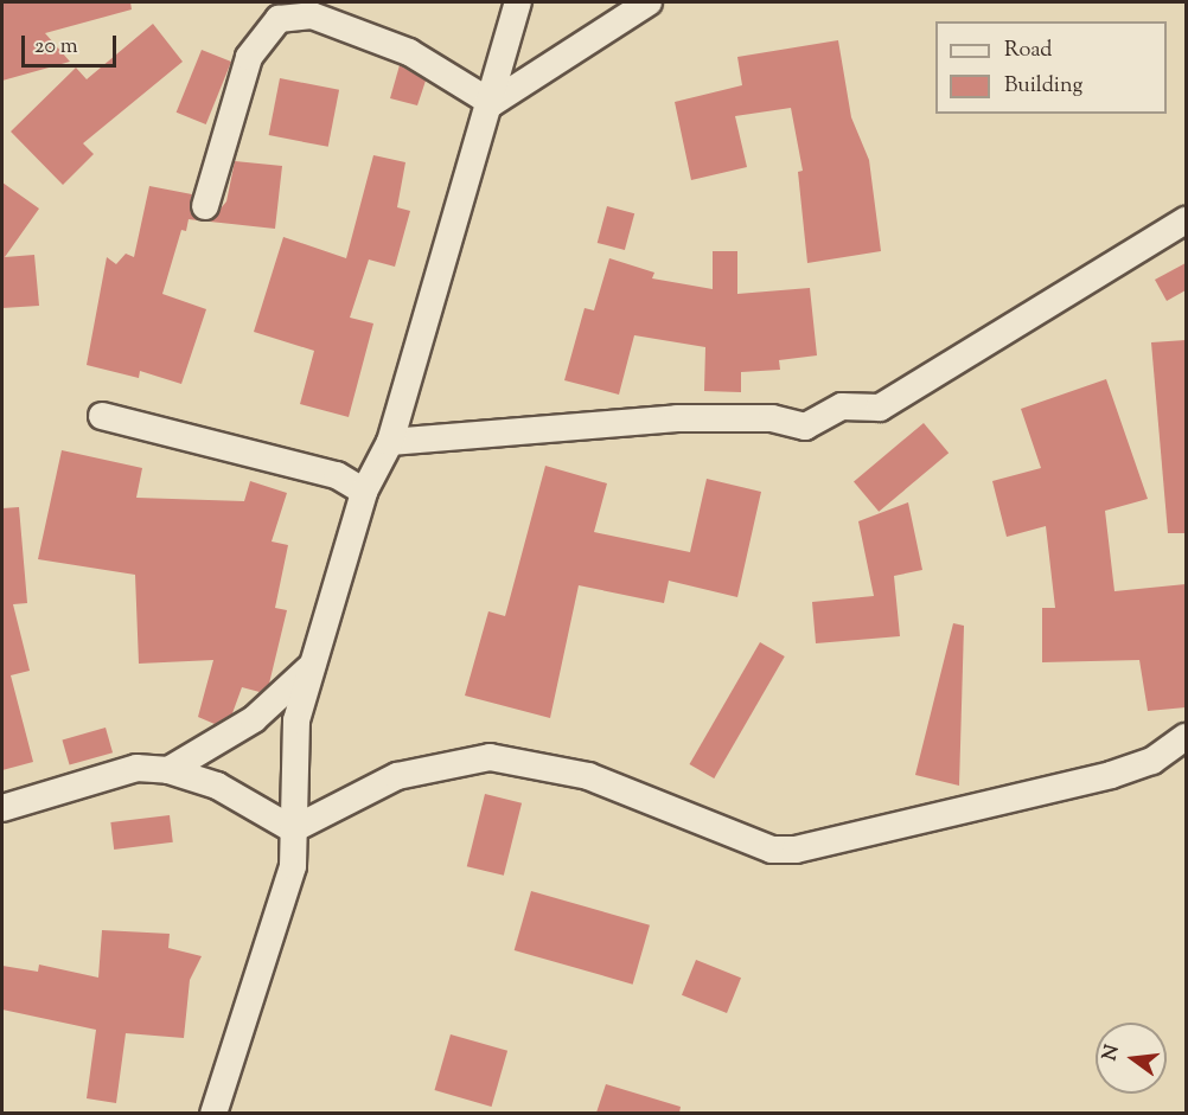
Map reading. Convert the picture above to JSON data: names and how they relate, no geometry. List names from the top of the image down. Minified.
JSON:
{"legend":["Road","Building"],"scale_bar":"20 m","north":"left"}
